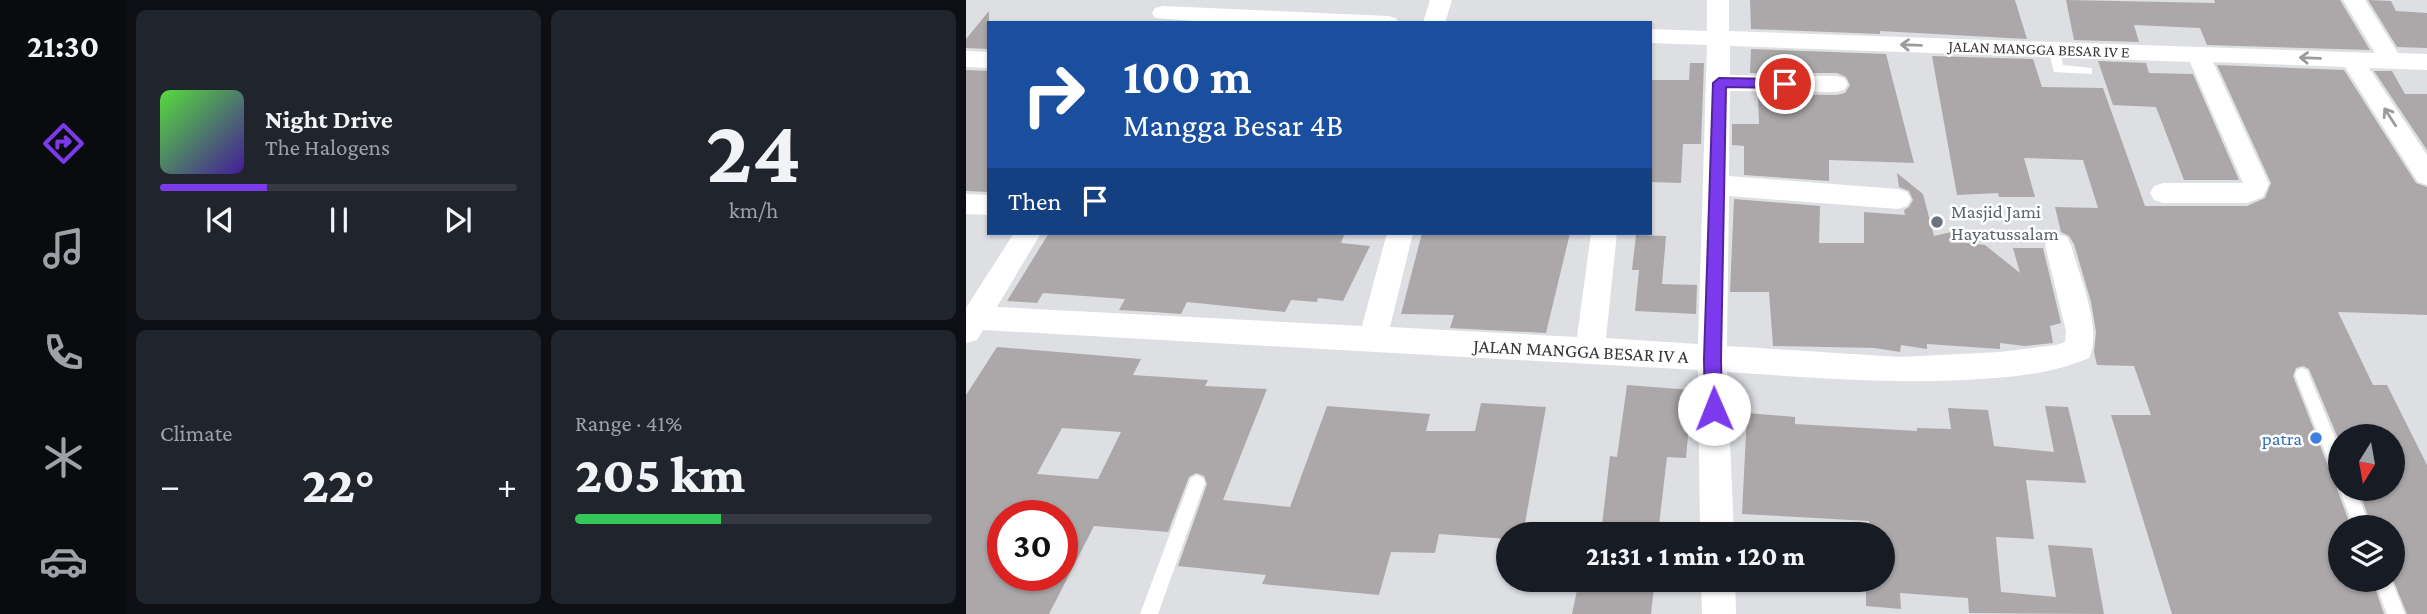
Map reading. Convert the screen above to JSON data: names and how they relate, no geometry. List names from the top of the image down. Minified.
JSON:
{"streets":{"street":["JALAN MANGGA BESAR IV E","JALAN MANGGA BESAR IV A"]},"places":["Masjid Jami Hayatussalam","patra"],"north":"bottom","page":{"tabs":"21:30","tile":[["24","km/h"],"Climate",["Range · 41%","205 km"]],"turn":["100 m","Mangga Besar 4B"],"song":["Night Drive","The Halogens"],"then":"Then","heat":["−","22°","+"],"limit":"30","trip":"21:31 · 1 min · 120 m"}}
